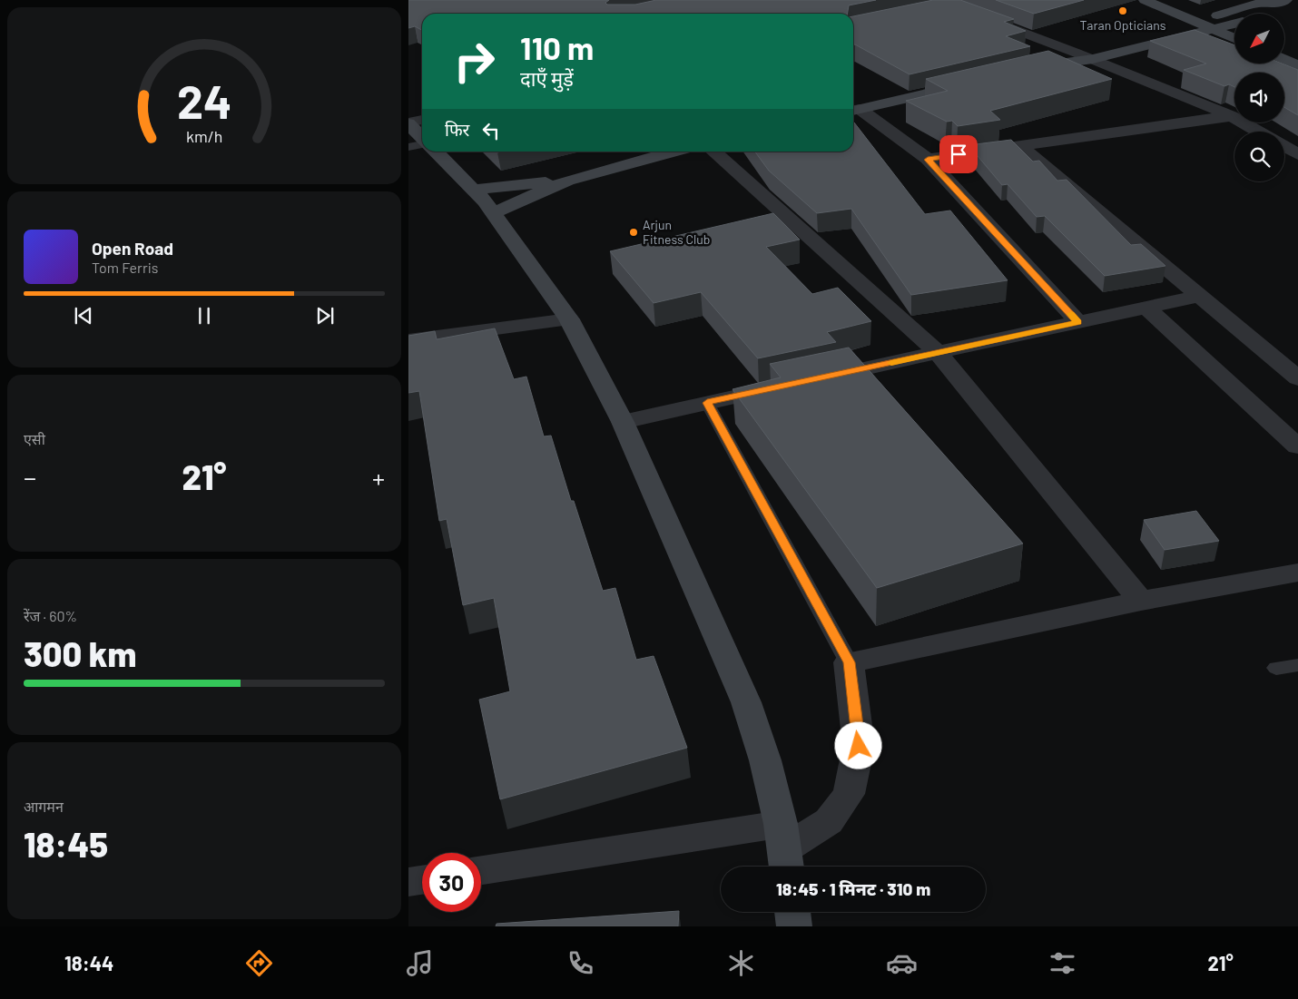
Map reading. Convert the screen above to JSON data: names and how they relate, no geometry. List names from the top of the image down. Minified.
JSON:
{"places":["Taran Opticians","Arjun Fitness Club"],"north":"bottom left","page":{"turn":["110 m","दाएँ मुड़ें"],"then":"फिर","song":["Open Road","Tom Ferris"],"tile":["एसी",["रेंज · 60%","300 km"],["आगमन","18:45"]],"heat":["−","21°","+"],"limit":"30","trip":"18:45 · 1 मिनट · 310 m","tabs":["18:44","21°"],"gauge":["24","km/h"]}}
